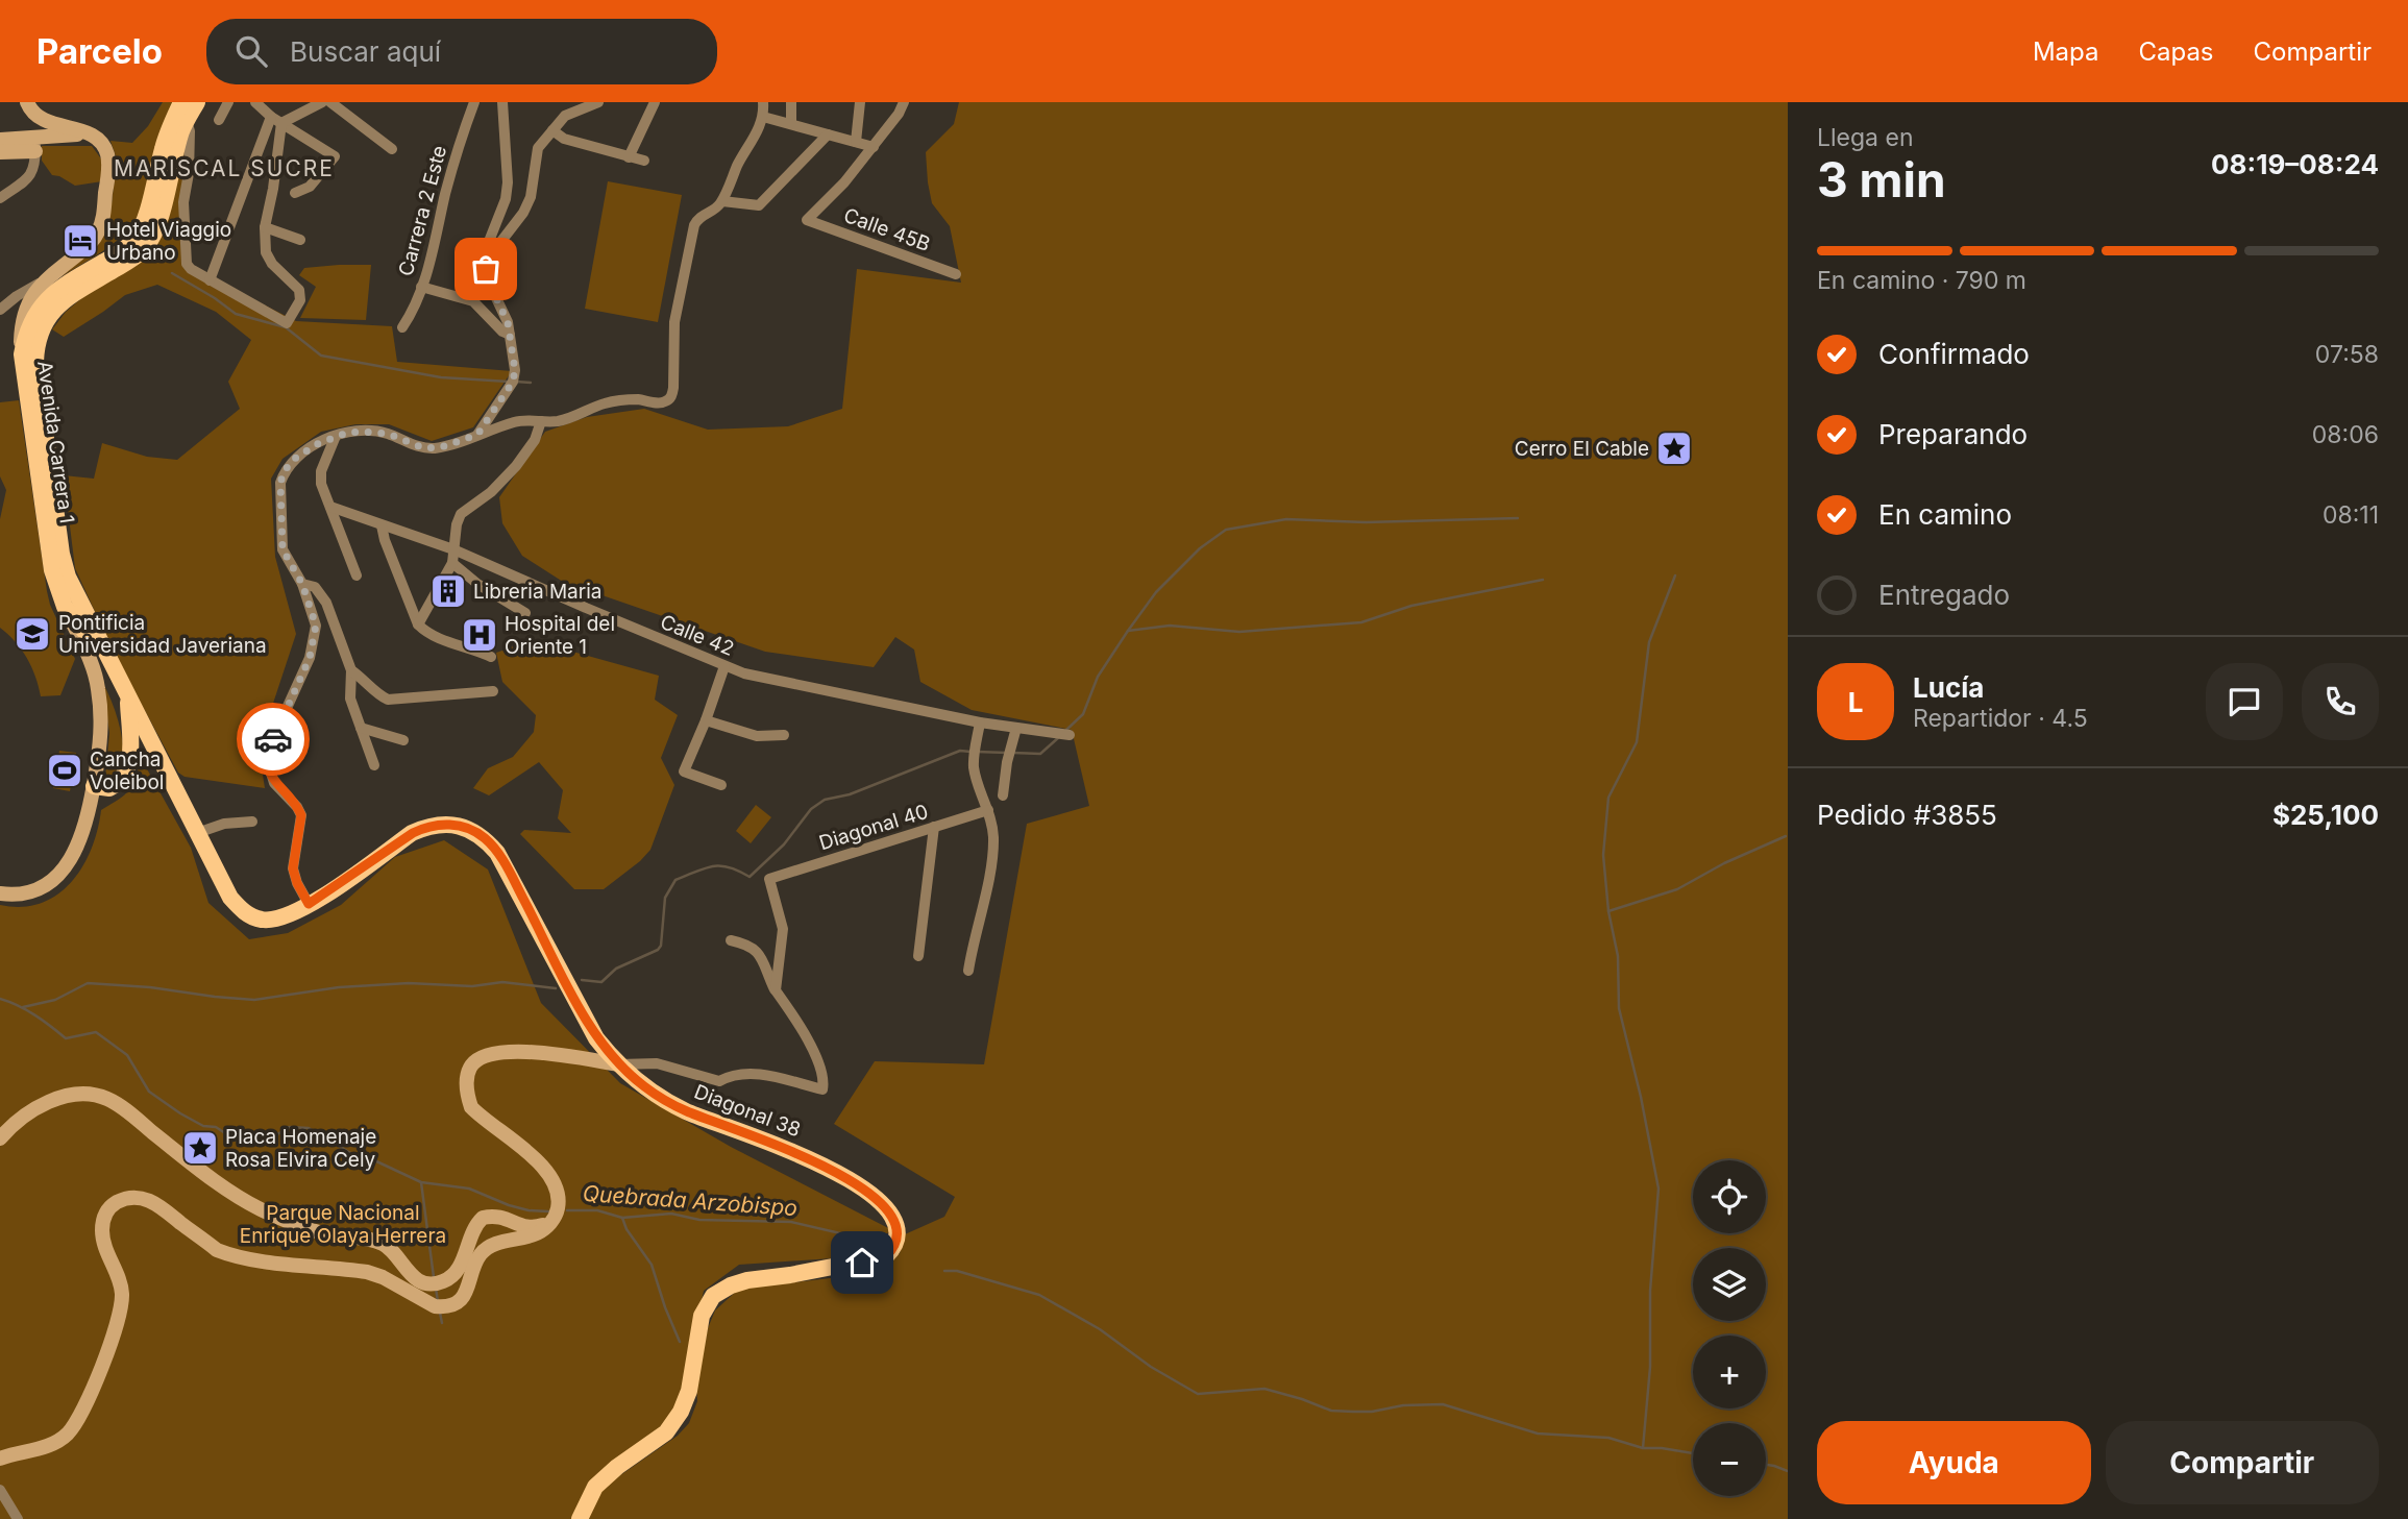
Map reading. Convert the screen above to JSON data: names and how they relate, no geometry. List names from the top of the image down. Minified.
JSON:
{"streets":{"main road":["Avenida Carrera 1","Diagonal 38"],"street":["Carrera 2 Este","Calle 45B","Calle 42","Diagonal 40"]},"crossings":[["Avenida Carrera 1","Diagonal 38"]],"districts":["MARISCAL SUCRE"],"water":["Quebrada Arzobispo"],"parks":["Parque Nacional Enrique Olaya Herrera"],"places":{"hotel":["Hotel Viaggio Urbano"],"place":["Cerro El Cable","Placa Homenaje Rosa Elvira Cely"],"building":["Libreria Maria"],"school or university":["Pontificia Universidad Javeriana"],"hospital":["Hospital del Oriente 1"],"sports":["Cancha Voleibol"]},"page":{"header":"Parcelo","search":"Buscar aquí","nav":["Mapa","Capas","Compartir"],"heading":["3 min","Llega en","08:19–08:24"],"panel":["Lucía","Repartidor · 4.5","Pedido #3855","$25,100"],"bar":"En camino · 790 m","list":[["Confirmado","07:58"],["Preparando","08:06"],["En camino","08:11"],"Entregado"],"round":"L","map_buttons":["+","−"],"buttons":["Ayuda","Compartir"]}}
